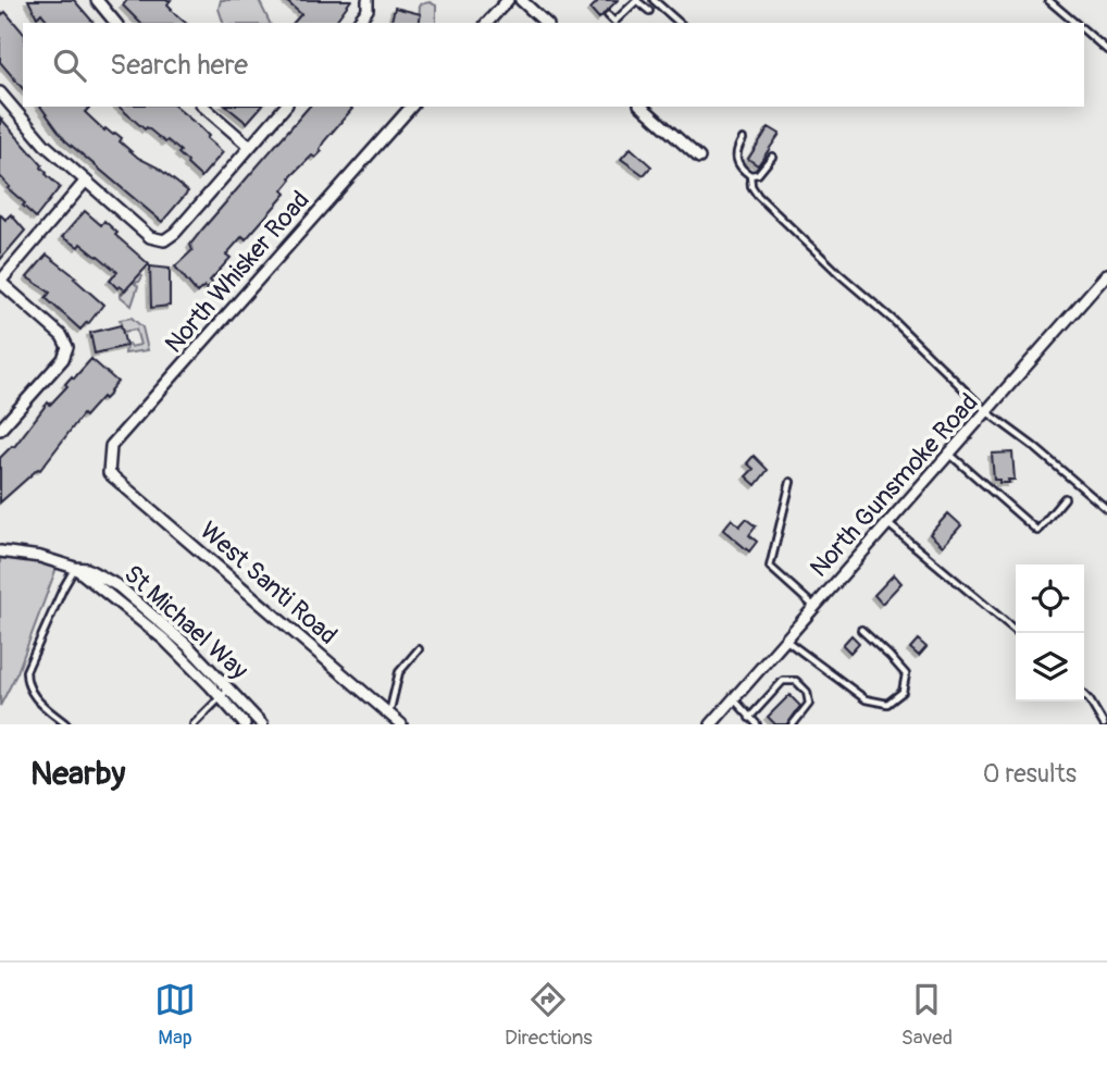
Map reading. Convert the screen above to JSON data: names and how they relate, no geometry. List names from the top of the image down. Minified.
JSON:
{"streets":{"street":["North Whisker Road","North Gunsmoke Road","West Santi Road","St Michael Way"]},"crossings":[["North Whisker Road","West Santi Road"]],"page":{"search":"Search here","heading":["Nearby","0 results"],"nav":["Map","Directions","Saved"]}}
